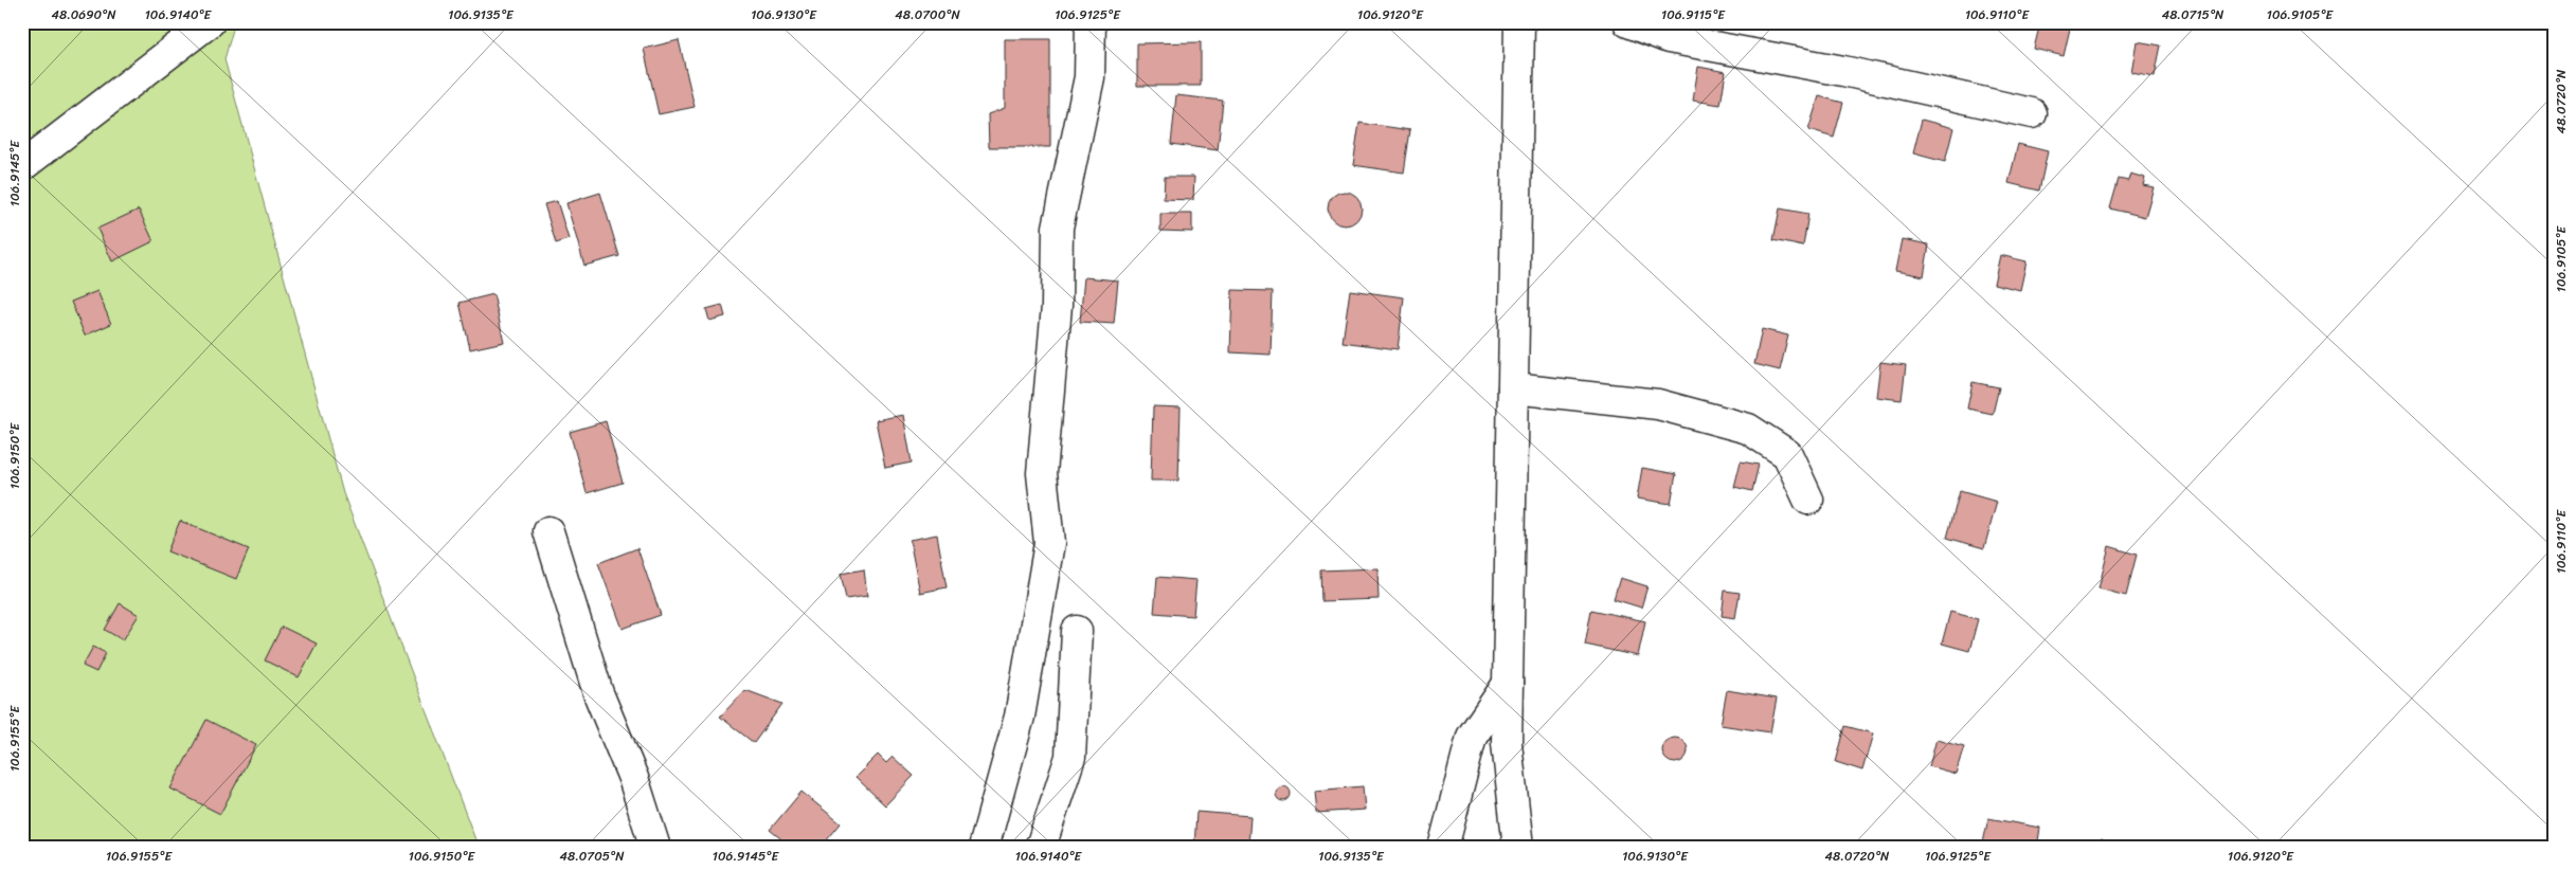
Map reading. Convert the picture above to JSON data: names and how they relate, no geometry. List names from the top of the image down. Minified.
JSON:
{"coordinates":["48.0690°N","106.9140°E","106.9135°E","106.9130°E","48.0700°N","106.9125°E","106.9120°E","106.9115°E","106.9110°E","48.0715°N","106.9105°E","48.0720°N","106.9145°E","106.9150°E","106.9155°E","48.0705°N"]}
